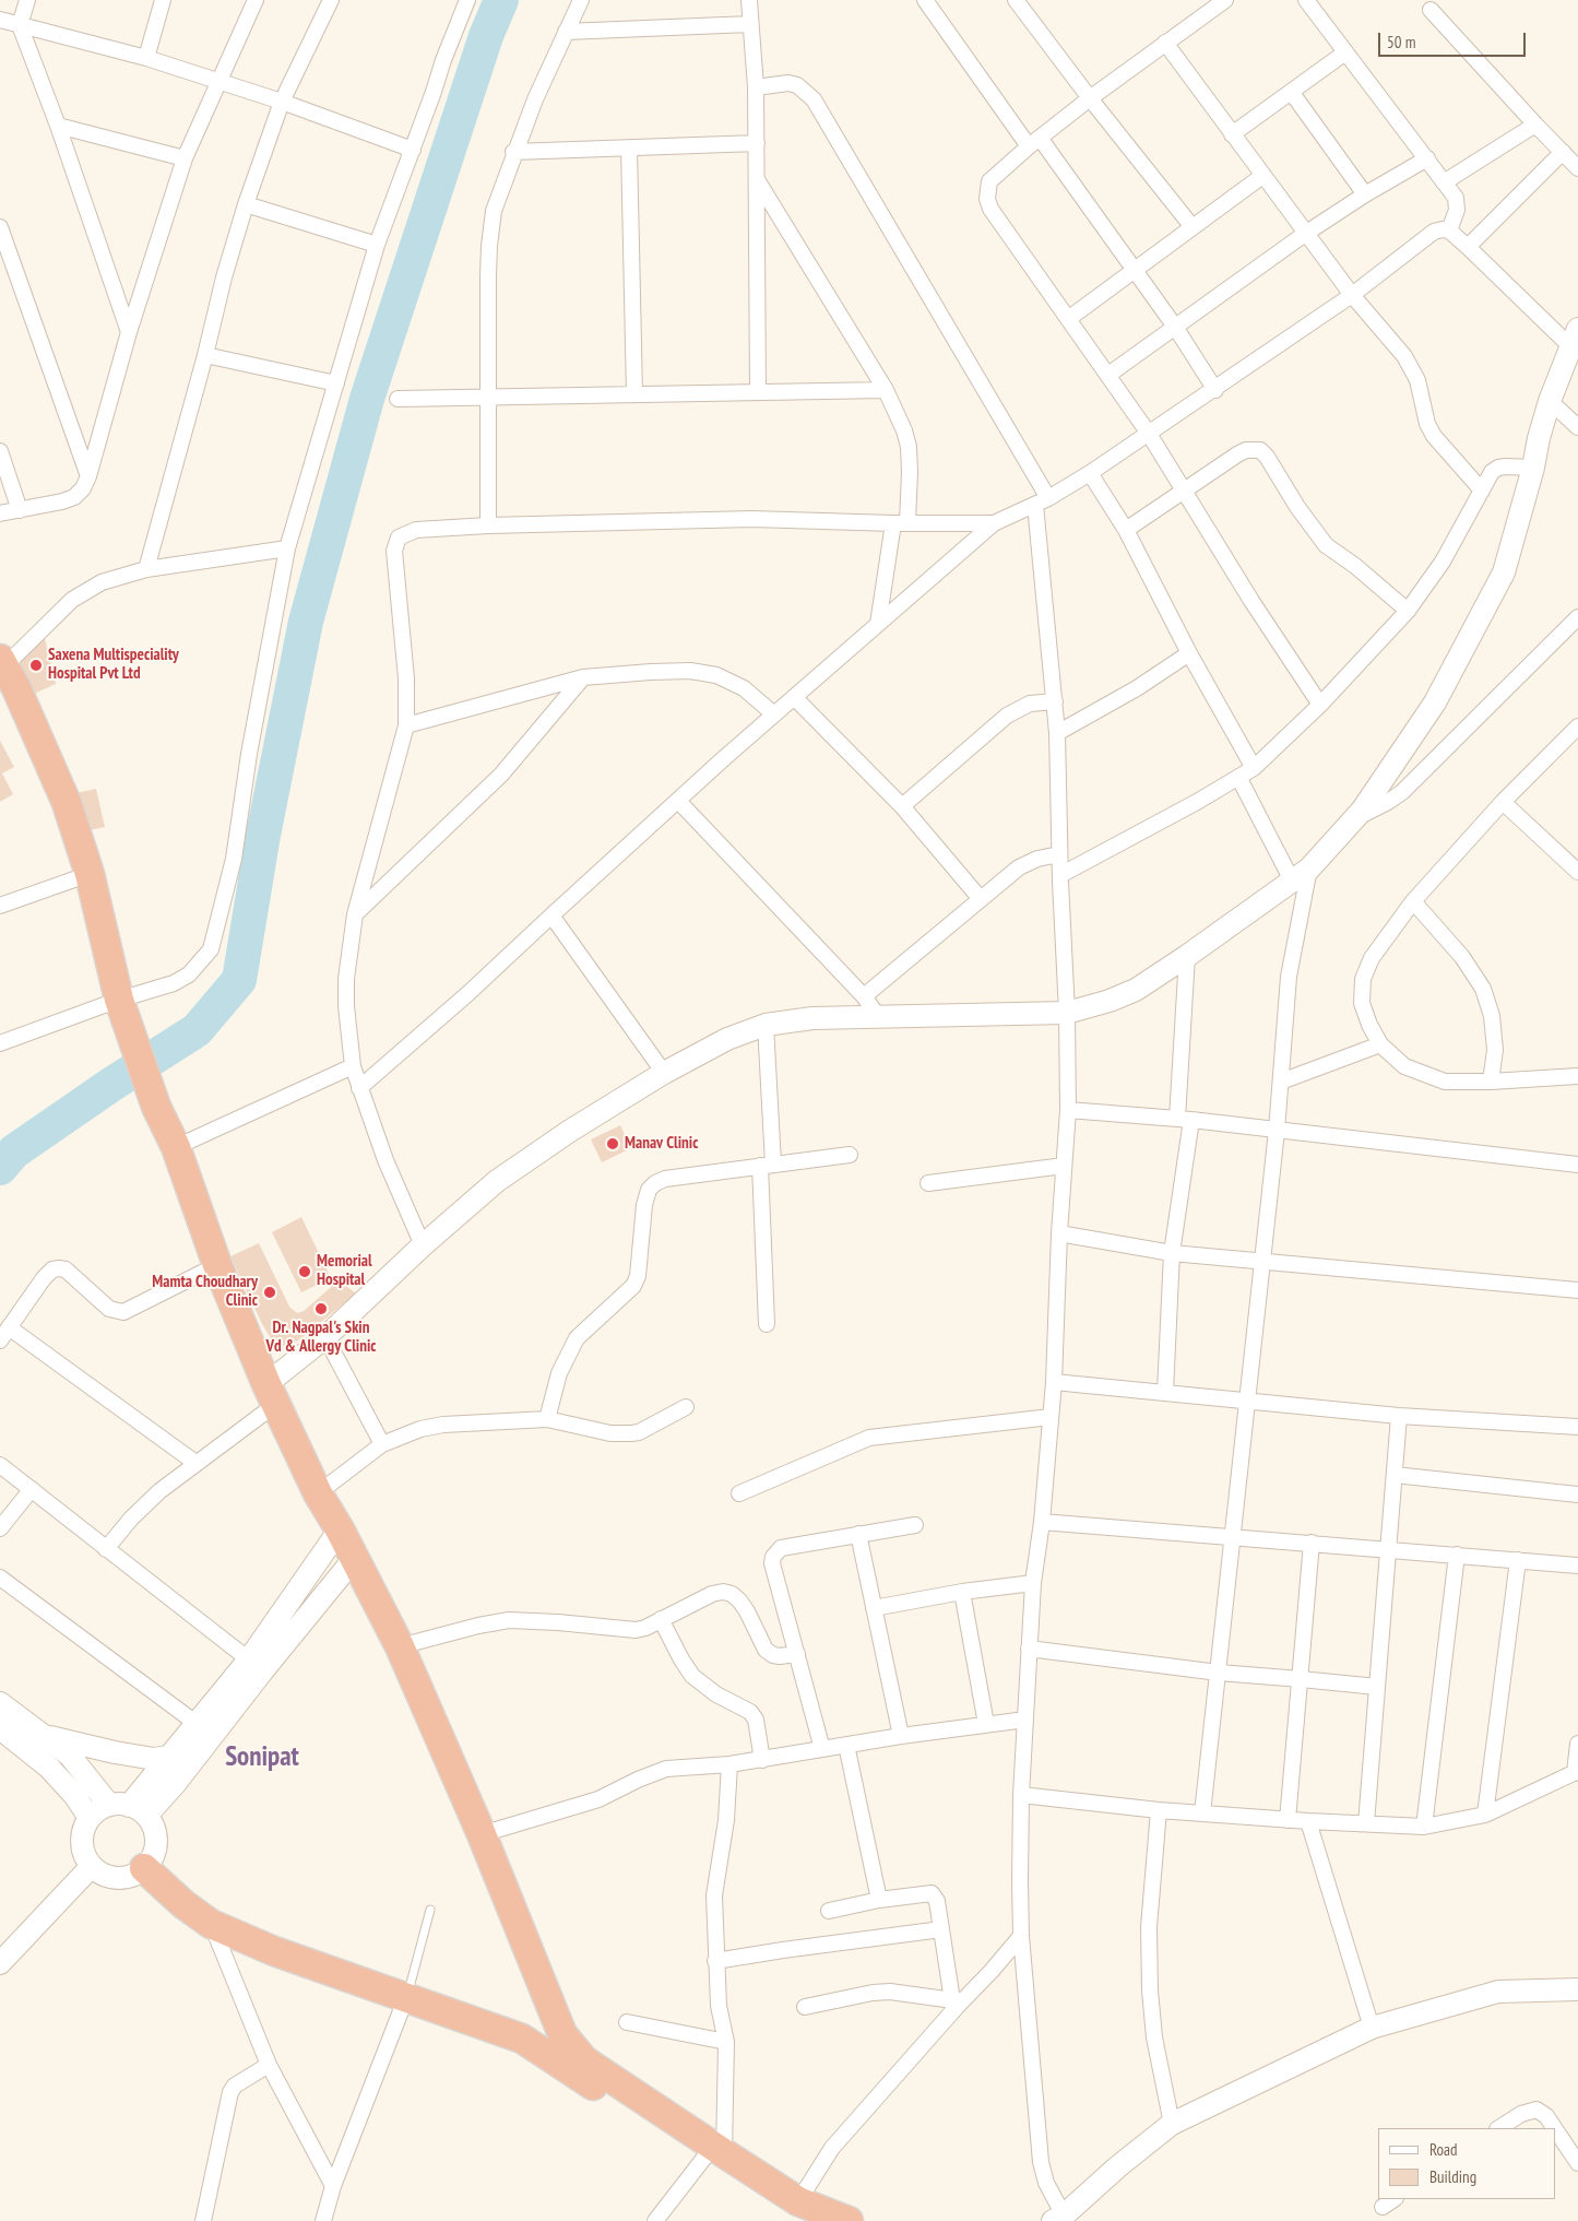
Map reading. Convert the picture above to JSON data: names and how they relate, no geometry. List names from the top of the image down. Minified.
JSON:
{"districts":["Sonipat"],"places":["Saxena Multispeciality Hospital Pvt Ltd","Manav Clinic","Memorial Hospital","Mamta Choudhary Clinic","Dr. Nagpal's Skin Vd & Allergy Clinic"],"legend":["Road","Building"],"scale_bar":"50 m"}
